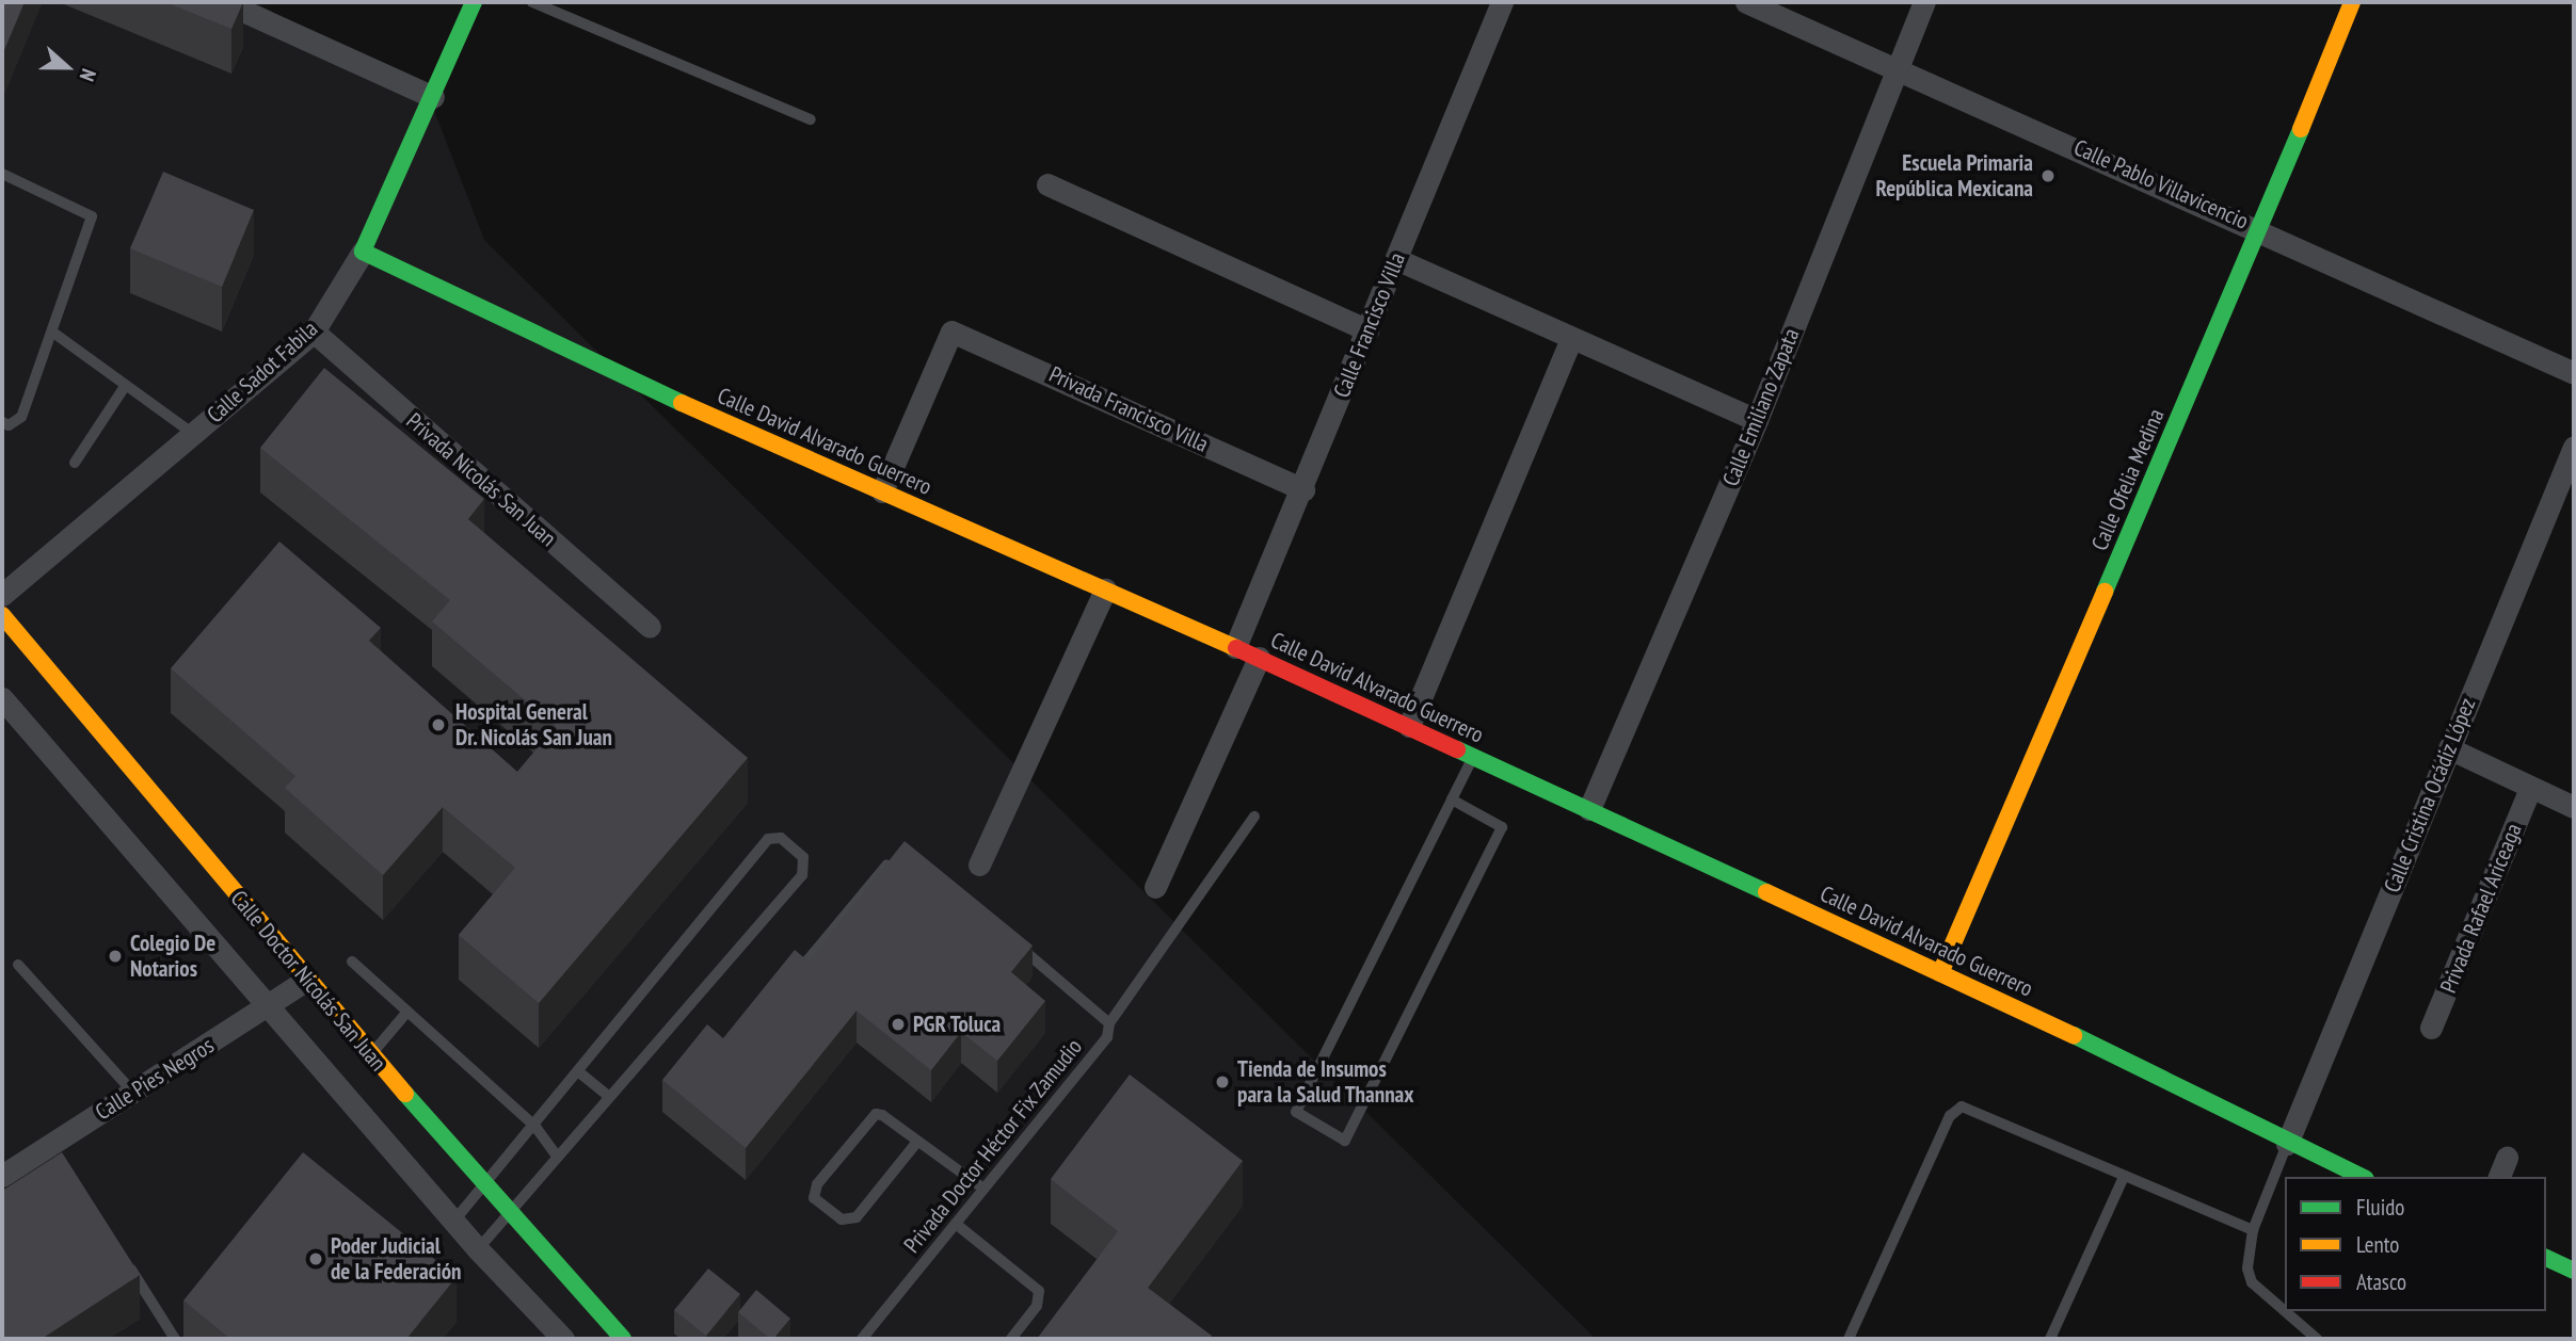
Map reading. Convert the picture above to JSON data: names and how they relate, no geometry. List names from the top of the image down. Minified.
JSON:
{"streets":{"street":["Calle Pablo Villavicencio","Calle Francisco Villa","Calle Sadot Fabila","Calle Emiliano Zapata","Privada Francisco Villa","Calle David Alvarado Guerrero","Privada Nicolás San Juan","Calle Ofelia Medina","Calle Cristina Ocádiz López","Privada Rafael Ariceaga","Calle Doctor Nicolás San Juan","Calle Pies Negros"],"lane":["Privada Doctor Héctor Fix Zamudio"]},"crossings":[["Calle Pablo Villavicencio","Calle Emiliano Zapata"],["Calle Pablo Villavicencio","Calle Ofelia Medina"],["Calle Francisco Villa","Privada Francisco Villa"],["Calle Francisco Villa","Calle David Alvarado Guerrero"],["Calle Sadot Fabila","Calle David Alvarado Guerrero"],["Calle Sadot Fabila","Privada Nicolás San Juan"],["Calle Emiliano Zapata","Calle David Alvarado Guerrero"],["Privada Francisco Villa","Calle David Alvarado Guerrero"],["Calle David Alvarado Guerrero","Calle Ofelia Medina"],["Calle David Alvarado Guerrero","Calle Cristina Ocádiz López"],["Calle Doctor Nicolás San Juan","Calle Pies Negros"]],"places":["Escuela Primaria República Mexicana","Hospital General Dr. Nicolás San Juan","Colegio De Notarios","PGR Toluca","Tienda de Insumos para la Salud Thannax","Poder Judicial de la Federación"],"legend":["Fluido","Lento","Atasco"],"north":"right"}
